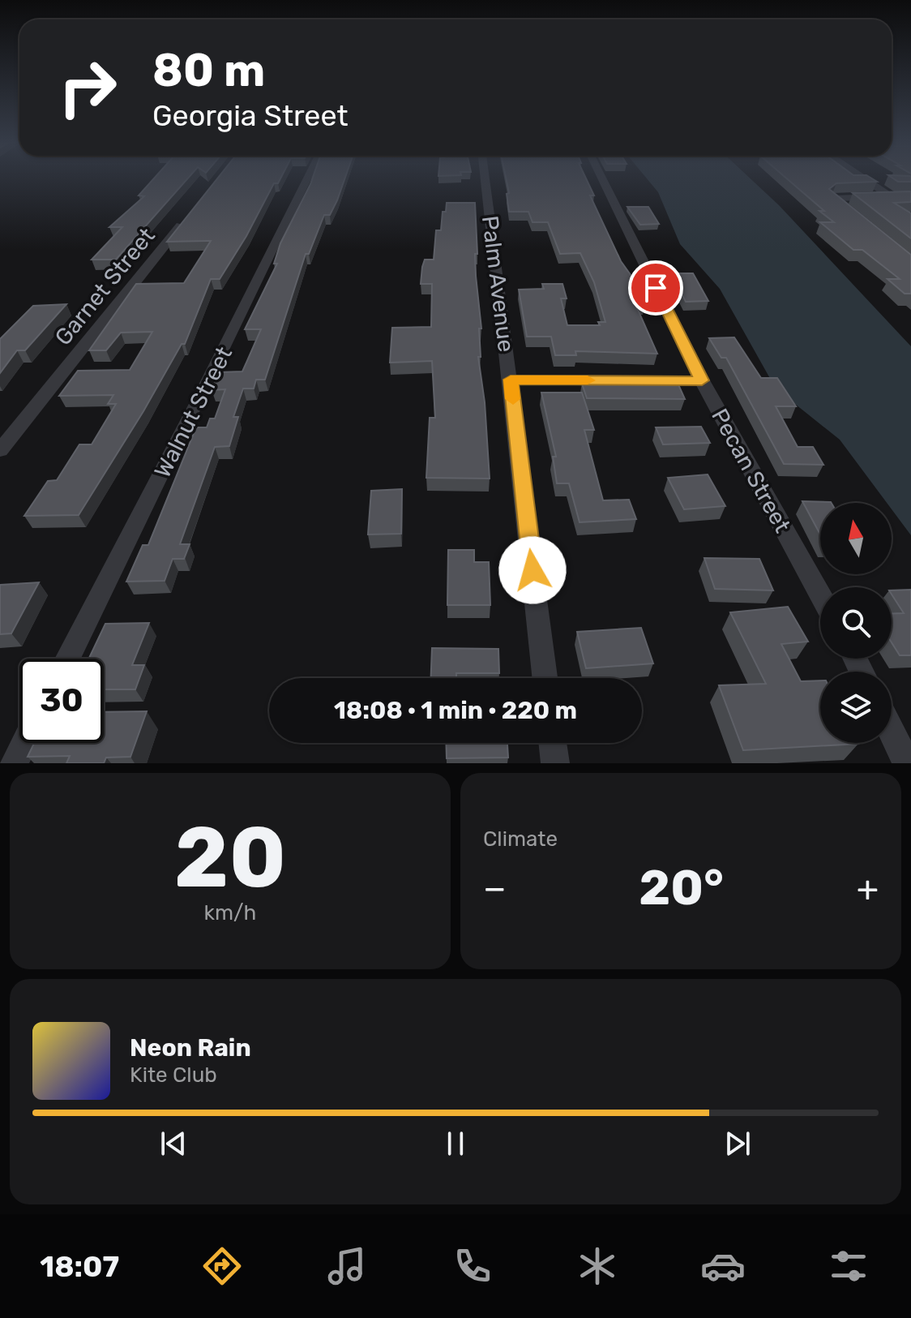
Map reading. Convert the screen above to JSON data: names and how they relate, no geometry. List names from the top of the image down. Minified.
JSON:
{"streets":{"street":["Palm Avenue","Garnet Street","Walnut Street","Pecan Street"]},"north":"top","page":{"turn":["80 m","Georgia Street"],"limit":"30","trip":"18:08 · 1 min · 220 m","tile":[["20","km/h"],"Climate"],"heat":["−","20°","+"],"song":["Neon Rain","Kite Club"],"tabs":"18:07"}}
